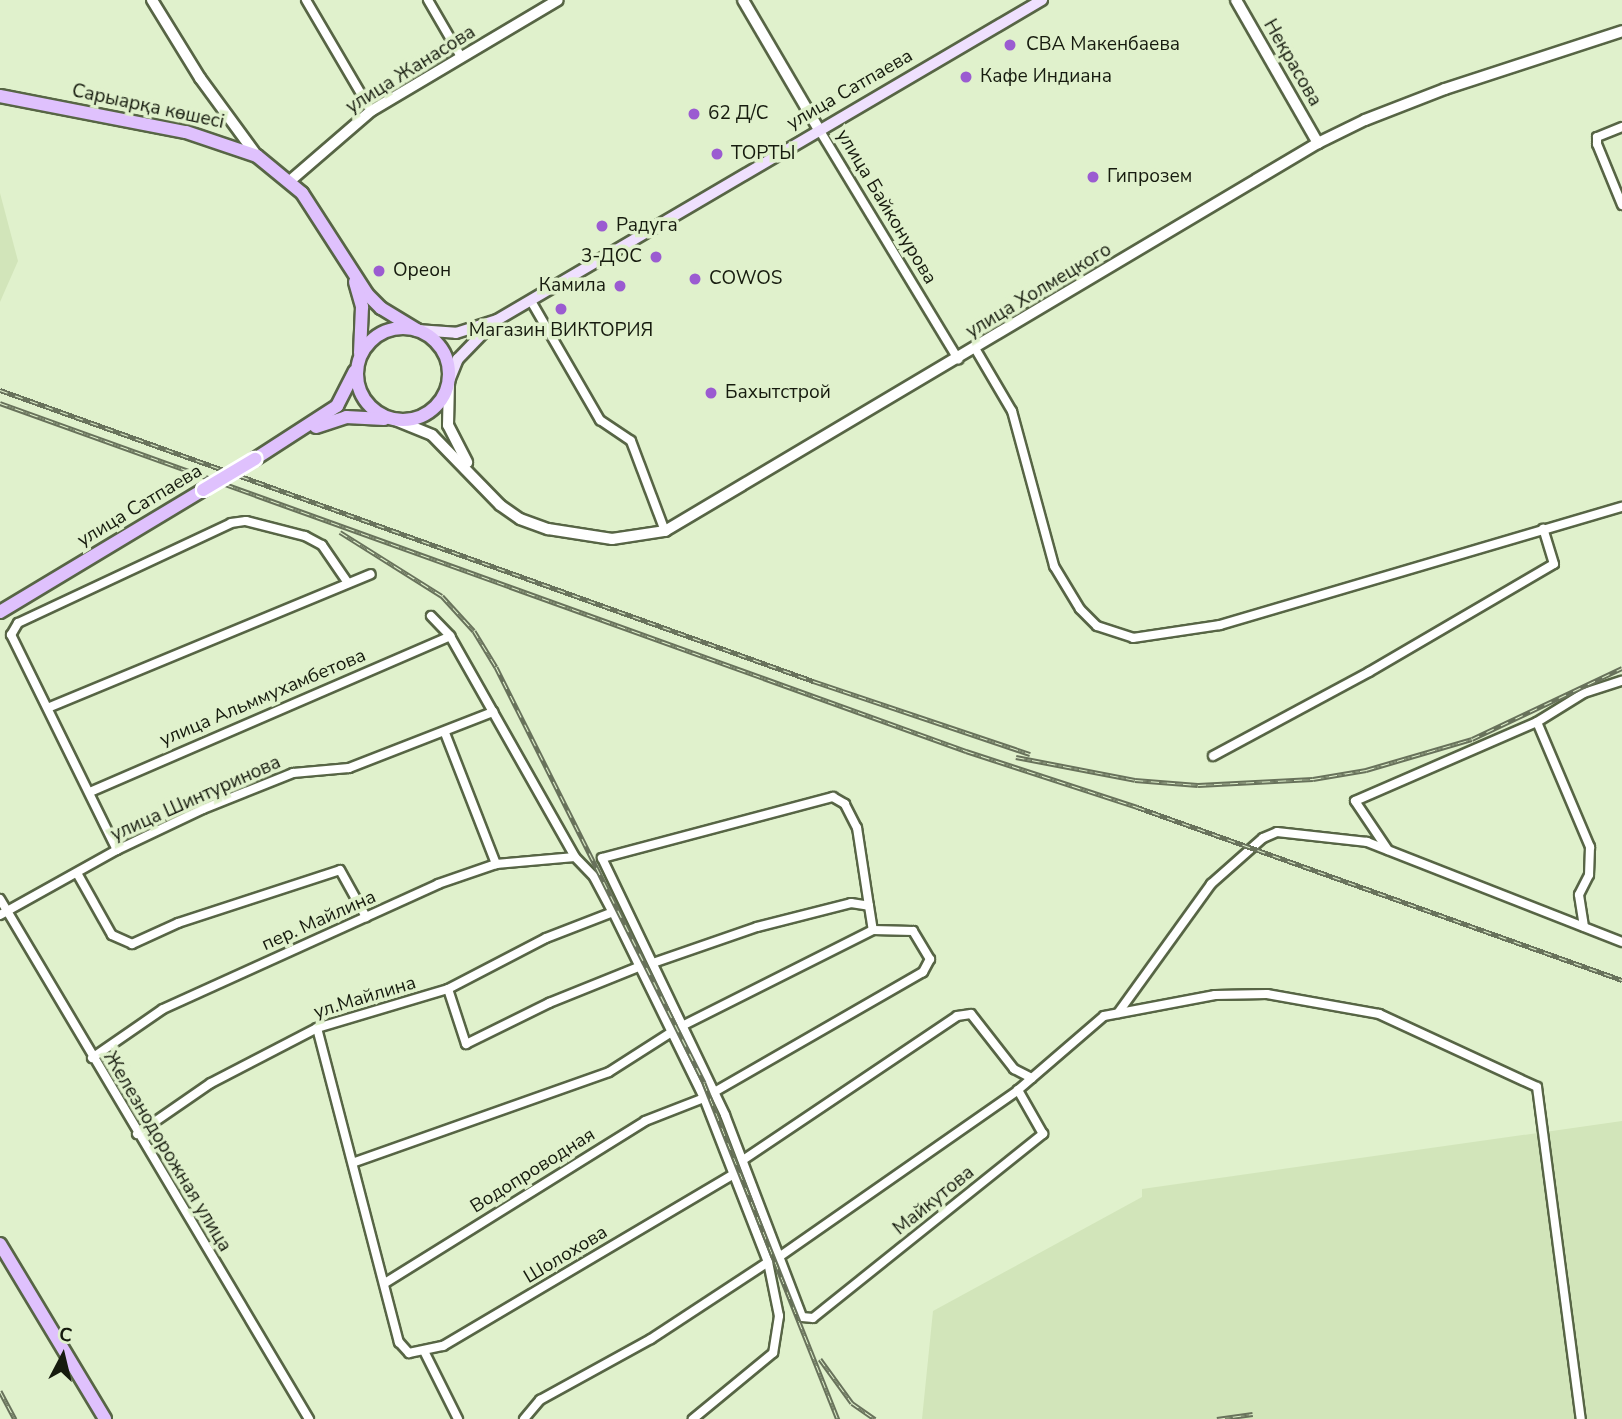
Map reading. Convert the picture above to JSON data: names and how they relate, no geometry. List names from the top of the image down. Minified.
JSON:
{"streets":{"main road":["улица Сатпаева","Сарыарқа көшесі"],"street":["Некрасова","улица Жанасова","улица Байконурова","улица Холмецкого","улица Альммухамбетова","улица Шинтуринова","пер. Майлина","ул.Майлина","Железнодорожная улица","Водопроводная","Майкутова","Шолохова"]},"crossings":[["Некрасова","улица Холмецкого"],["улица Жанасова","Сарыарқа көшесі"],["улица Сатпаева","улица Байконурова"],["улица Байконурова","улица Холмецкого"],["улица Шинтуринова","Железнодорожная улица"],["пер. Майлина","Железнодорожная улица"],["ул.Майлина","Железнодорожная улица"]],"places":["СВА Макенбаева","Кафе Индиана","62 Д/С","ТОРТЫ","Гипрозем","Радуга","3-ДОС","Ореон","COWOS","Камила","Магазин ВИКТОРИЯ","Бахытстрой"],"north":"top"}
